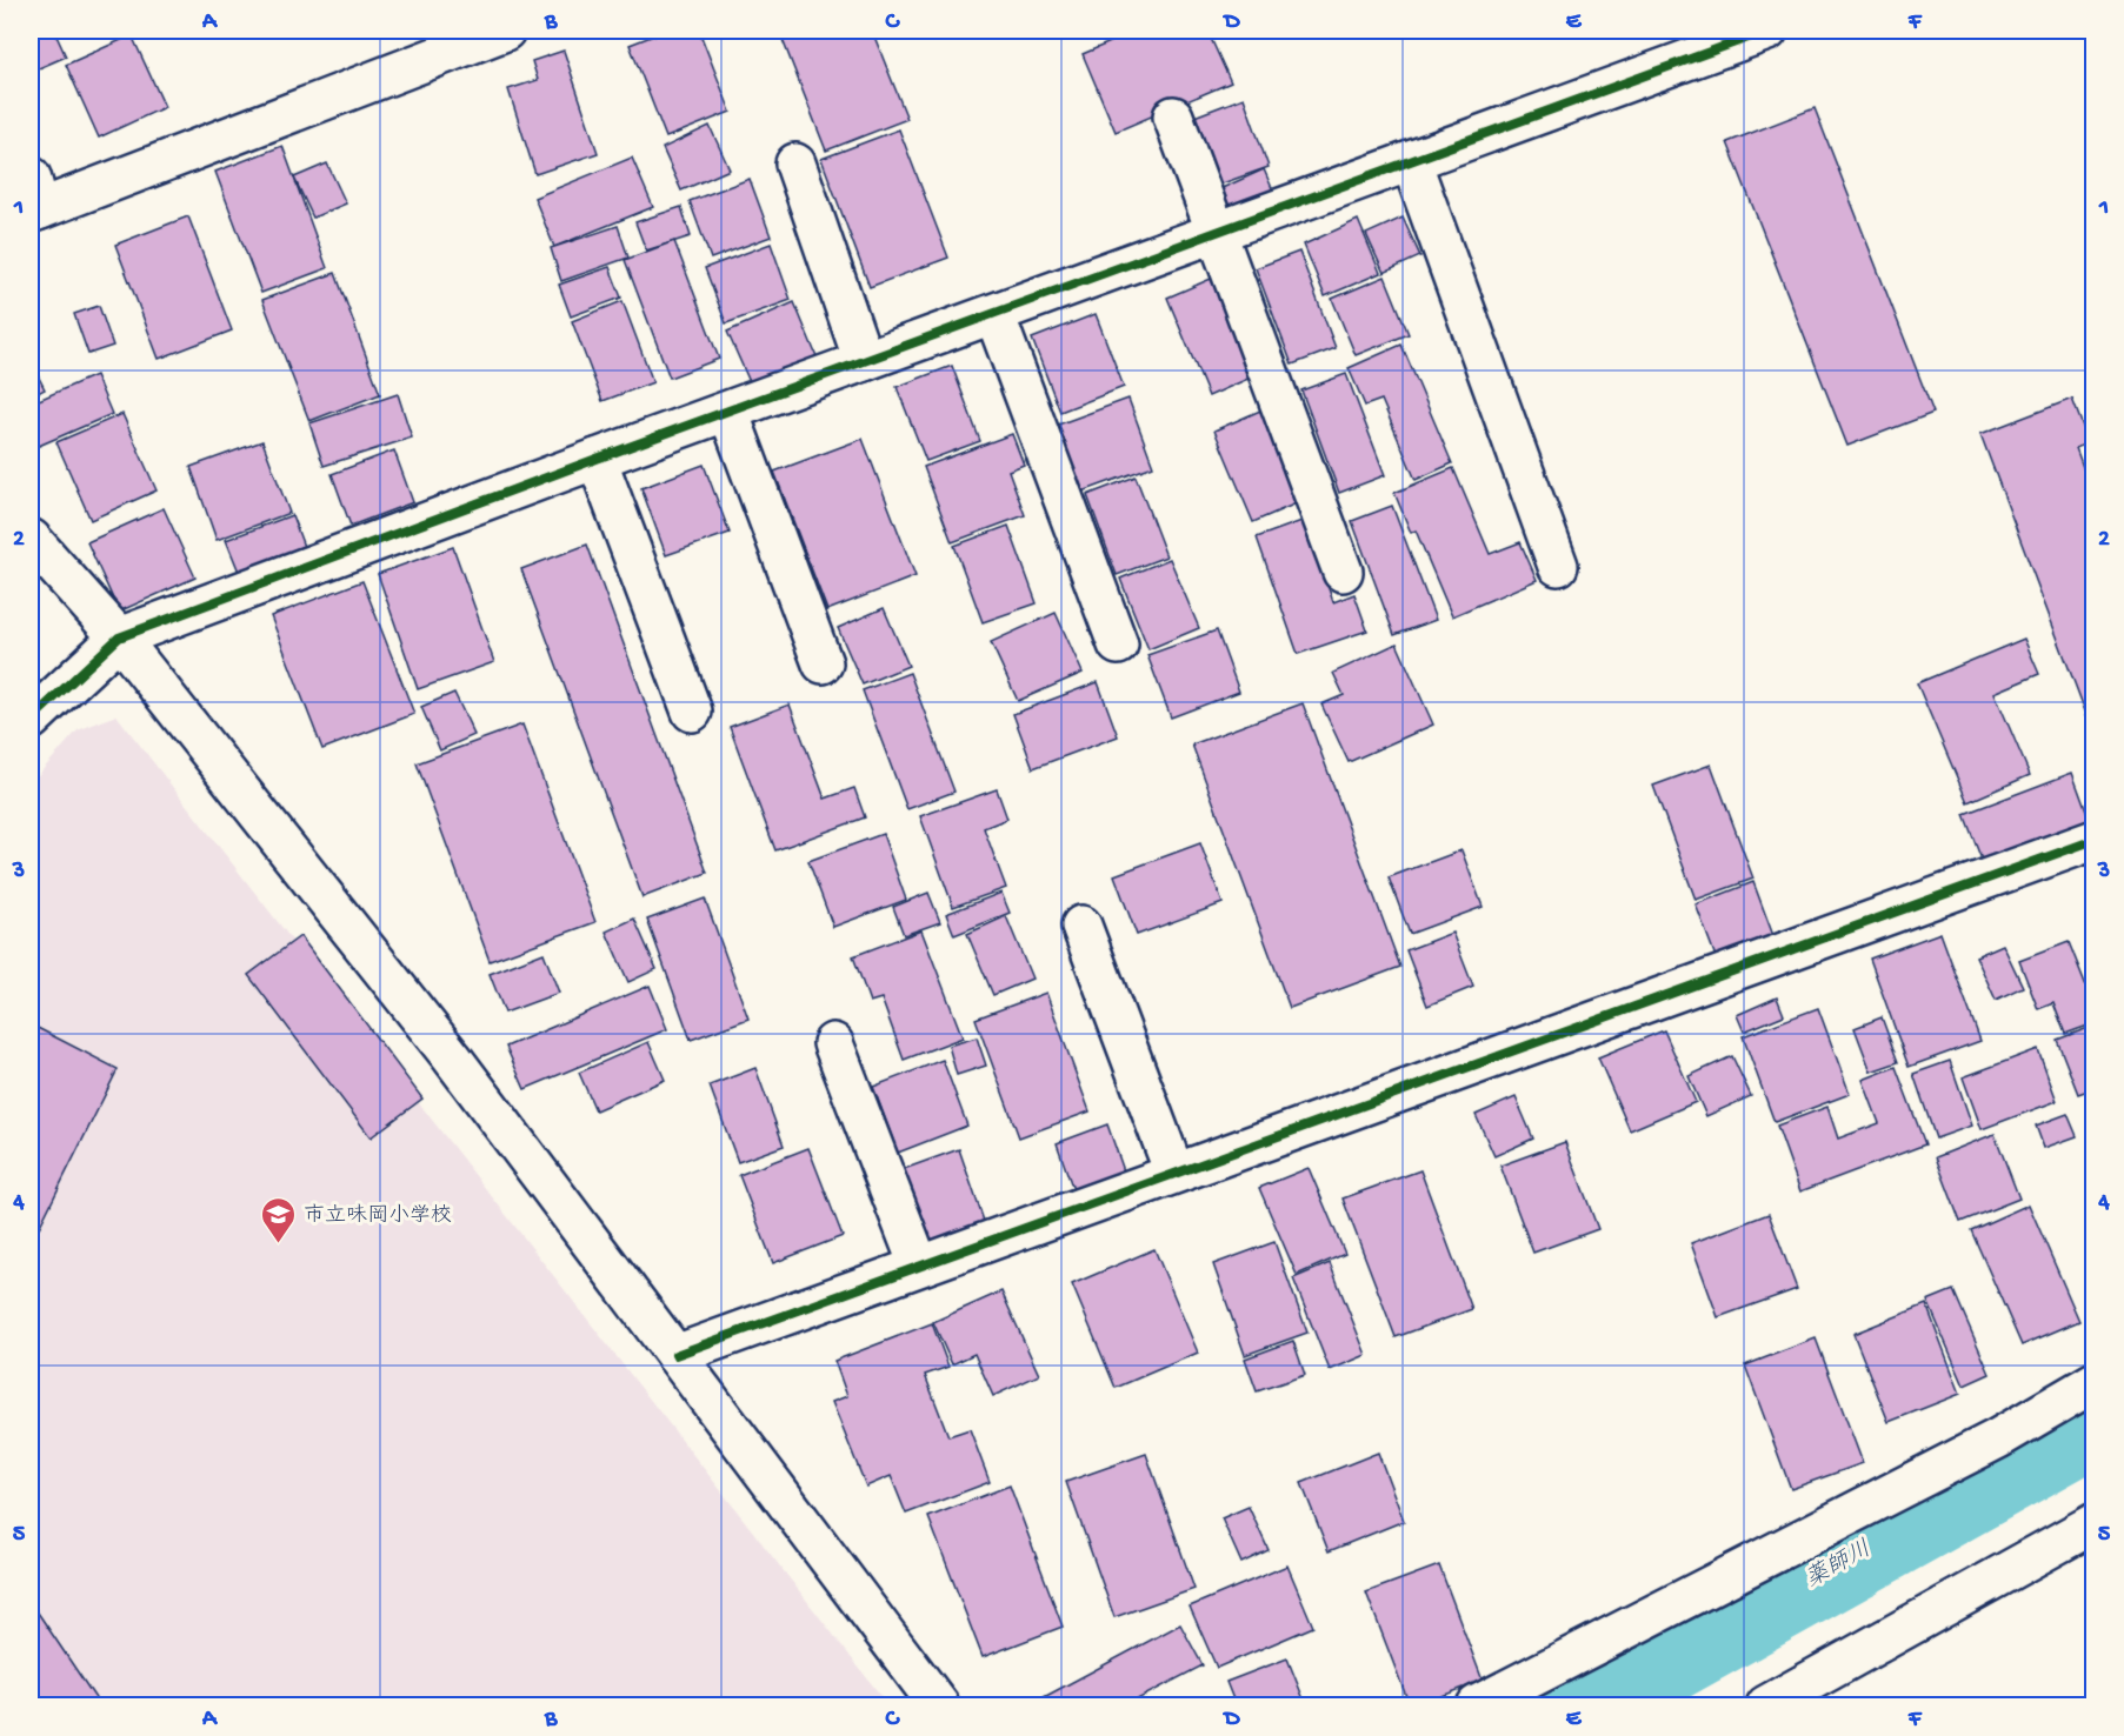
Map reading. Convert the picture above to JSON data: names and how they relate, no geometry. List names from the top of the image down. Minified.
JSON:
{"water":["薬師川"],"places":{"school or university":["市立味岡小学校"]},"grid":{"columns":["A","B","C","D","E","F"],"rows":["1","2","3","4","5"]}}
